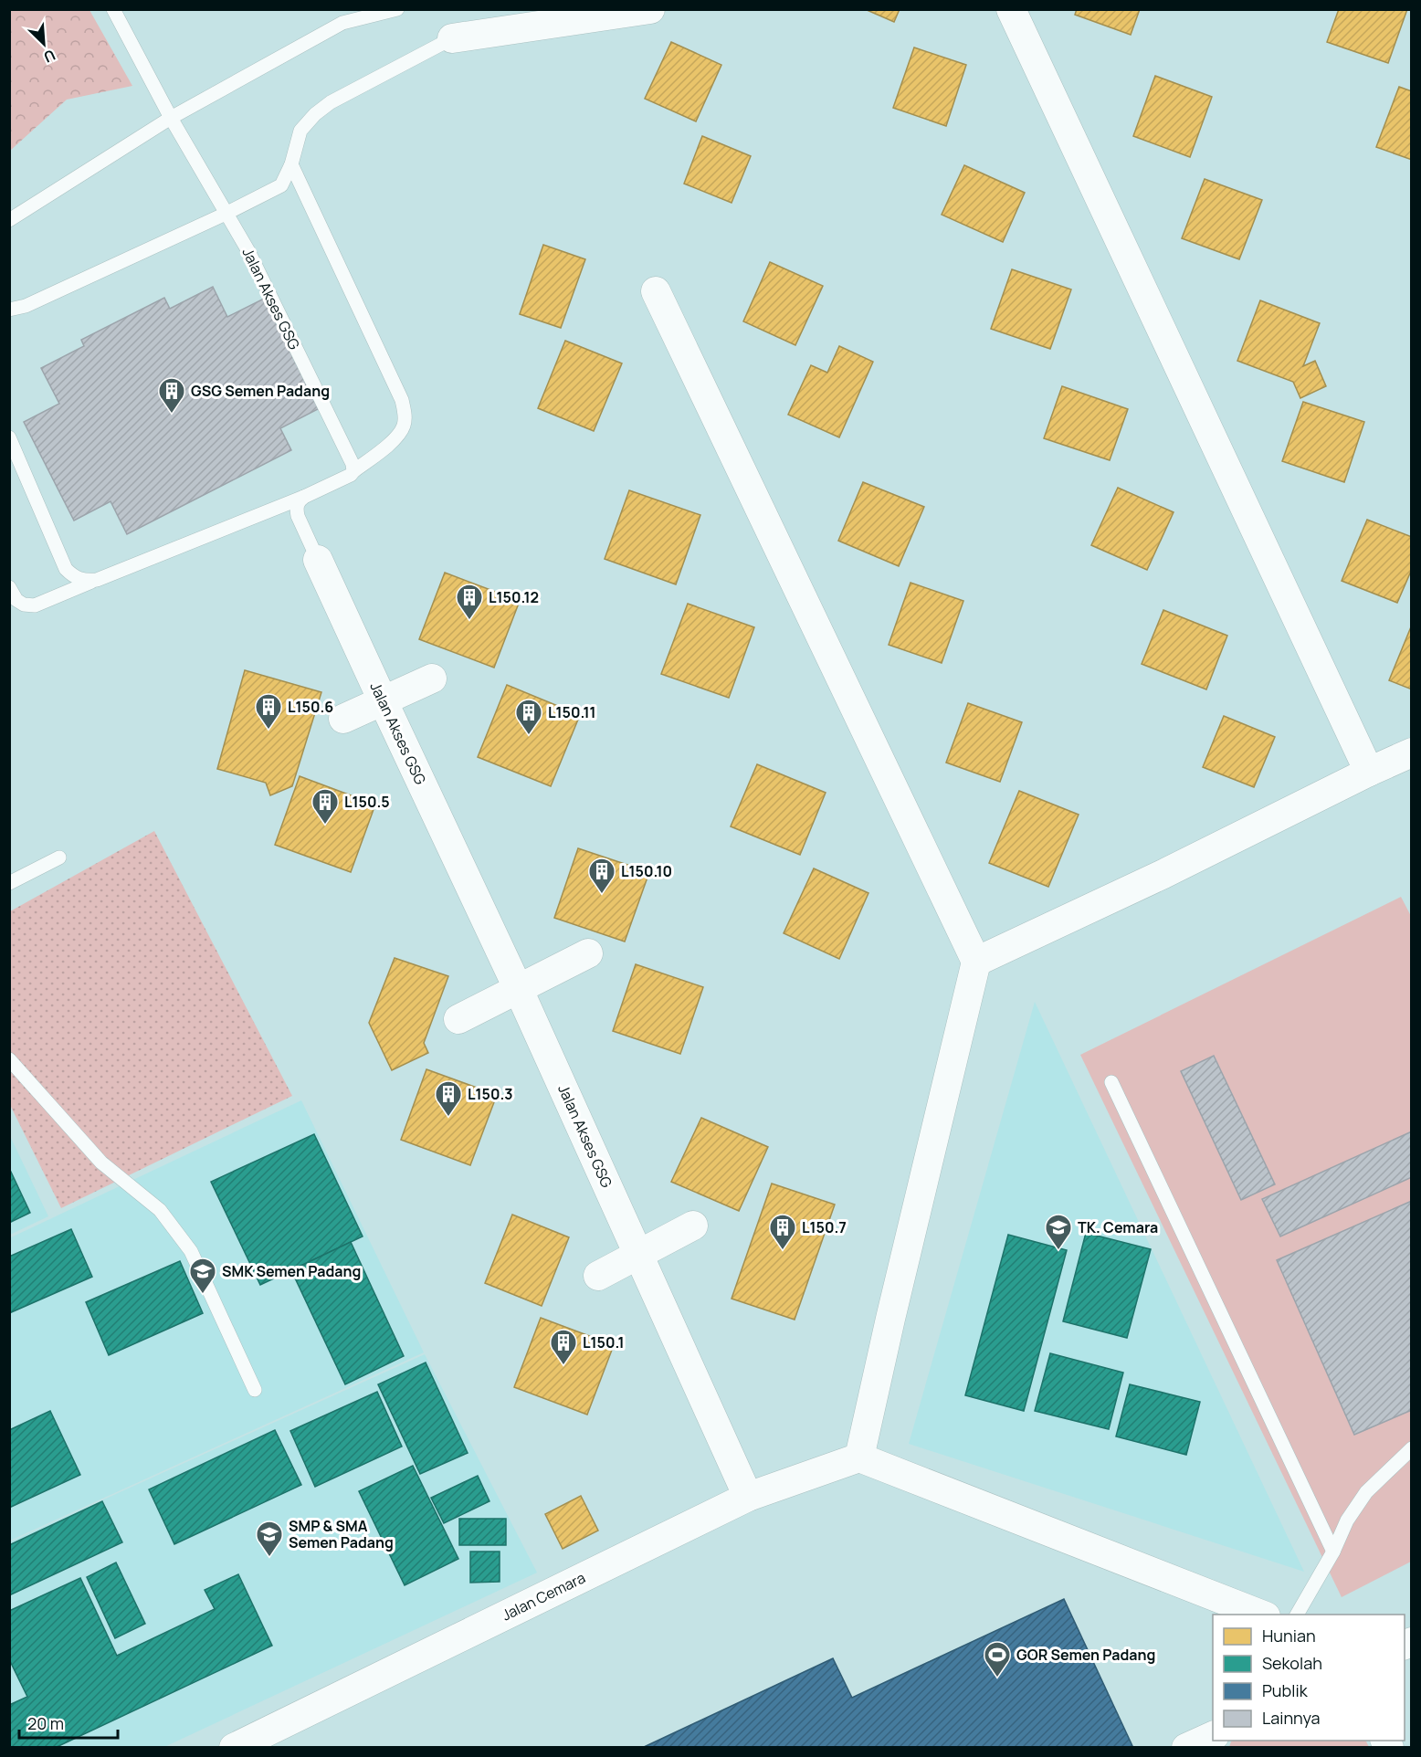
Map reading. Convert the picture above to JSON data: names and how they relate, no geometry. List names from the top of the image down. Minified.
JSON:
{"streets":{"street":["Jalan Akses GSG","Jalan Cemara"]},"crossings":[["Jalan Akses GSG","Jalan Cemara"]],"places":{"building":["GSG Semen Padang","L150.12","L150.6","L150.11","L150.5","L150.10","L150.3","L150.7","L150.1"],"school or university":["TK. Cemara","SMK Semen Padang","SMP & SMA Semen Padang"],"sports":["GOR Semen Padang"]},"legend":["Hunian","Sekolah","Publik","Lainnya"],"scale_bar":"20 m","north":"bottom right"}
